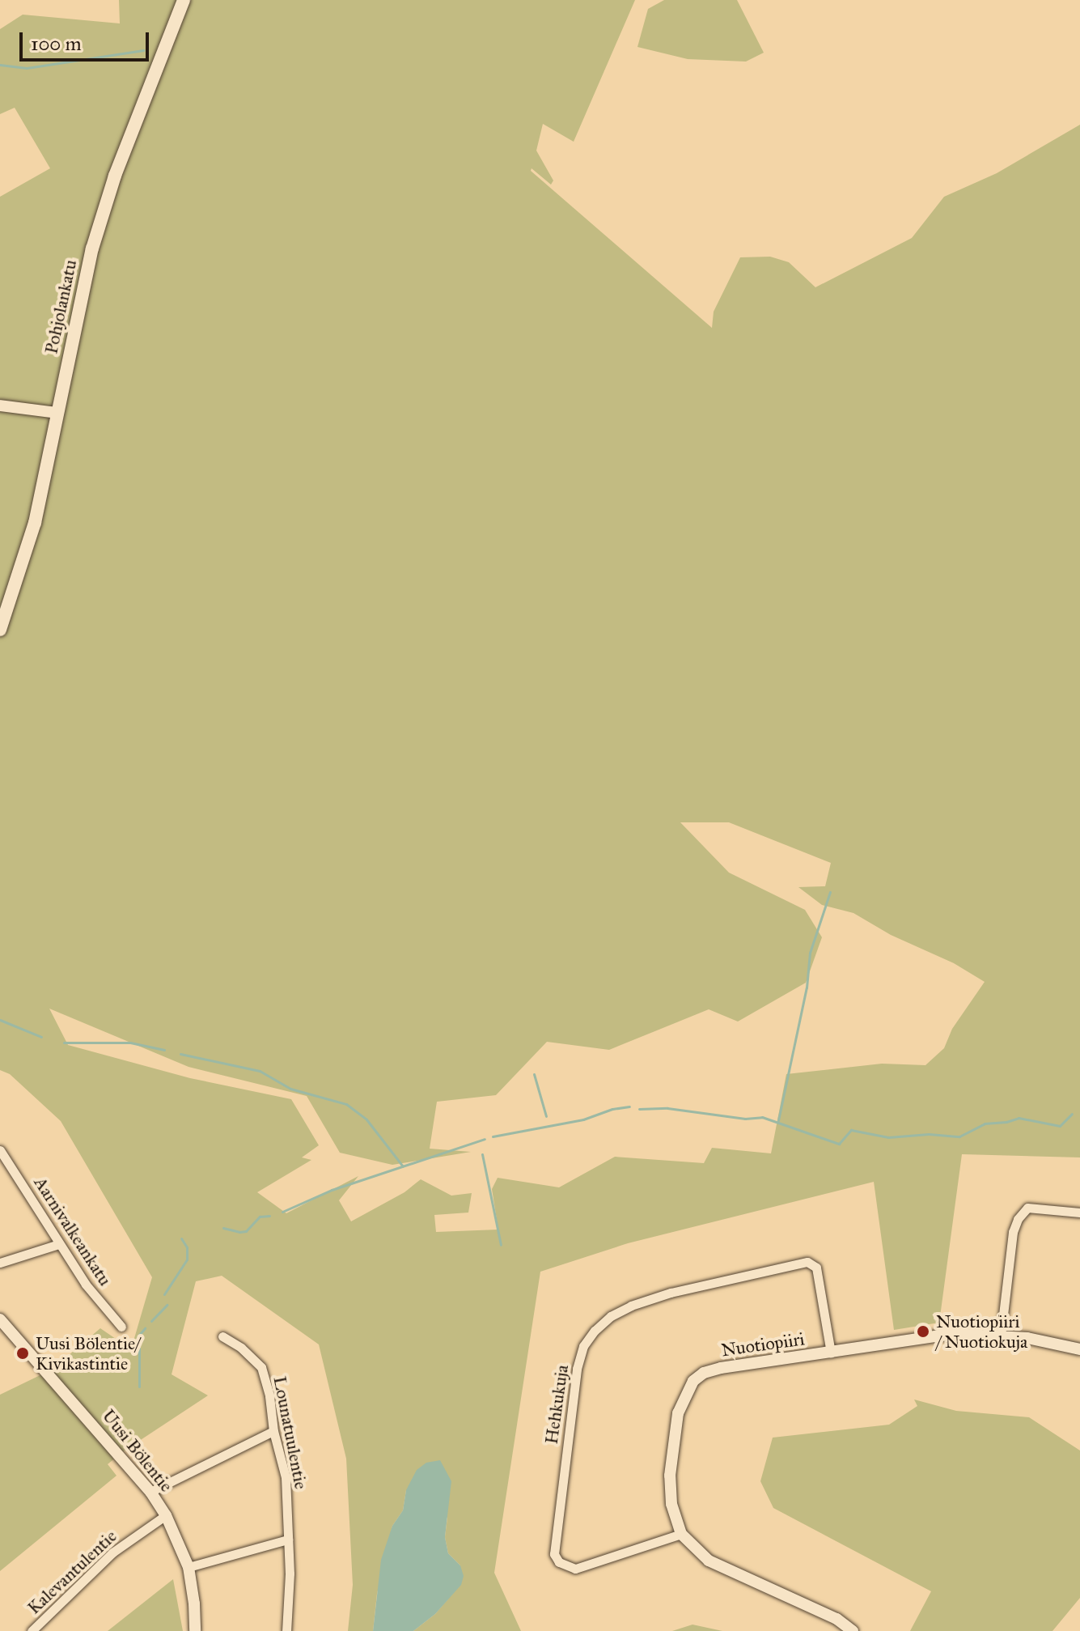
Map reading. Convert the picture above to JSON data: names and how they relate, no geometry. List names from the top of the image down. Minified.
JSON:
{"streets":{"main road":["Pohjolankatu"],"street":["Aarnivalkeankatu","Nuotiopiiri","Hehkukuja","Lounatuulentie","Uusi Bölentie","Kalevantulentie"]},"crossings":[["Nuotiopiiri","Hehkukuja"],["Uusi Bölentie","Kalevantulentie"]],"places":["Nuotiopiiri / Nuotiokuja","Uusi Bölentie/ Kivikastintie"],"scale_bar":"100 m"}
